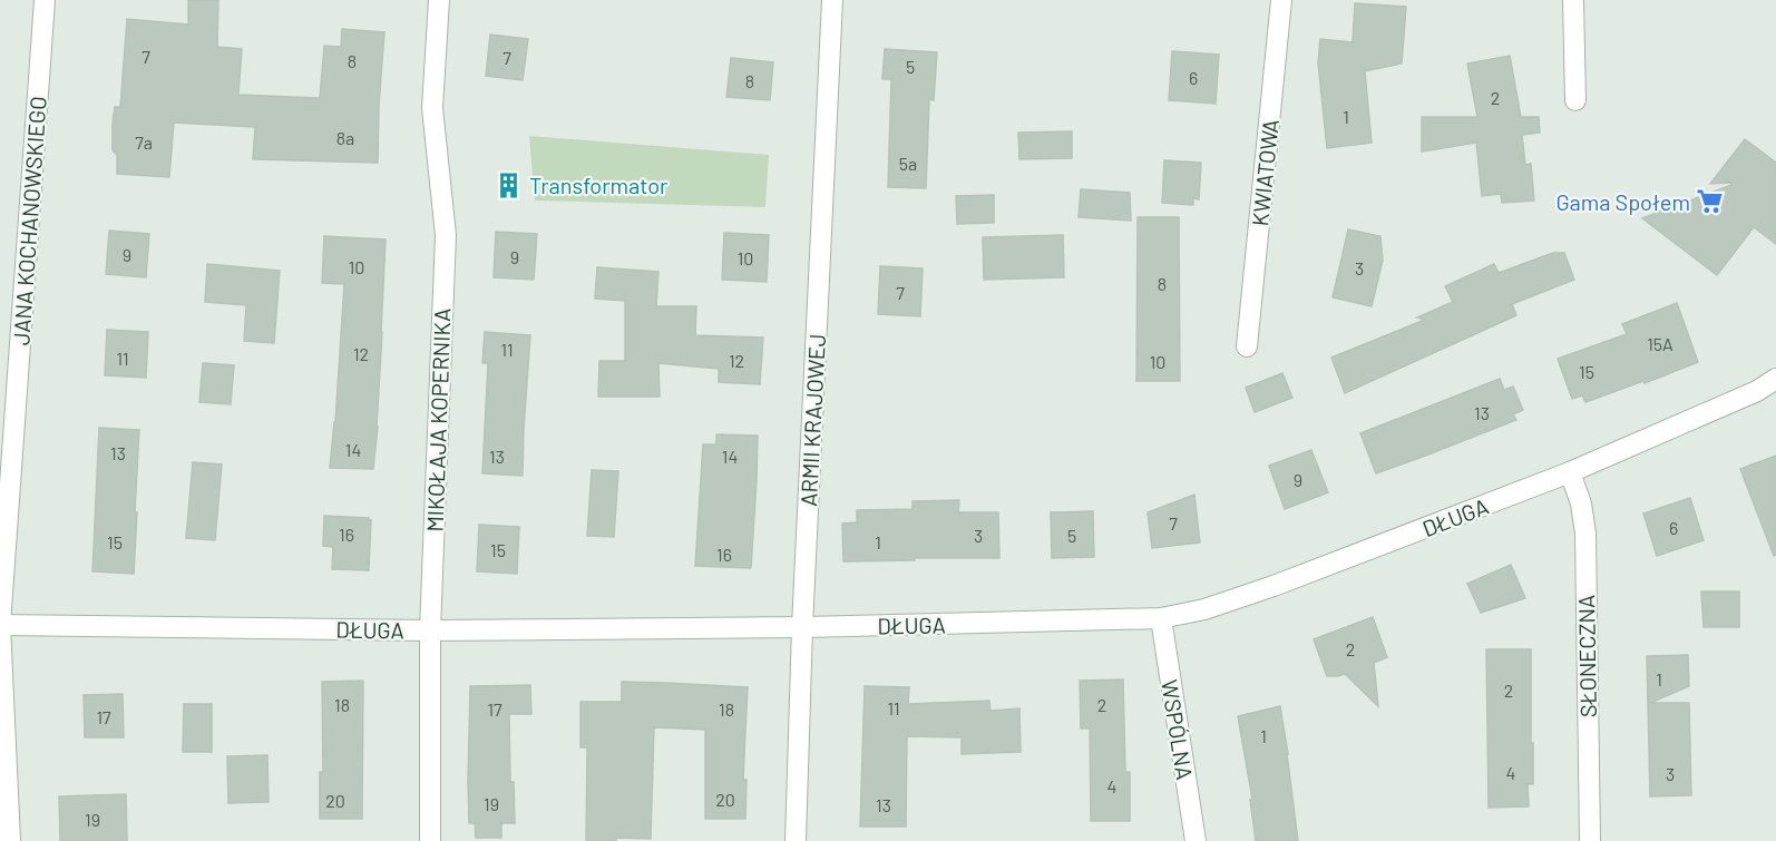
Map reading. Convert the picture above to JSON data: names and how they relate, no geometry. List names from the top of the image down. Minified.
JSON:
{"streets":{"street":["KWIATOWA","JANA KOCHANOWSKIEGO","MIKOŁAJA KOPERNIKA","ARMII KRAJOWEJ","DŁUGA","SŁONECZNA","WSPÓLNA"]},"crossings":[["JANA KOCHANOWSKIEGO","DŁUGA"],["MIKOŁAJA KOPERNIKA","DŁUGA"],["ARMII KRAJOWEJ","DŁUGA"],["DŁUGA","SŁONECZNA"],["DŁUGA","WSPÓLNA"]],"places":{"building":["Transformator"],"supermarket":["Gama Społem"]},"house_numbers":["7","7","8","5","6","8","2","1","8a","7a","5a","9","9","10","10","3","8","7","15A","11","12","11","12","10","15","13","14","13","13","14","9","7","6","16","3","5","15","1","15","16","2","1","2","18","2","11","17","18","17","1","4","3","4","20","20","19","13","19"]}
